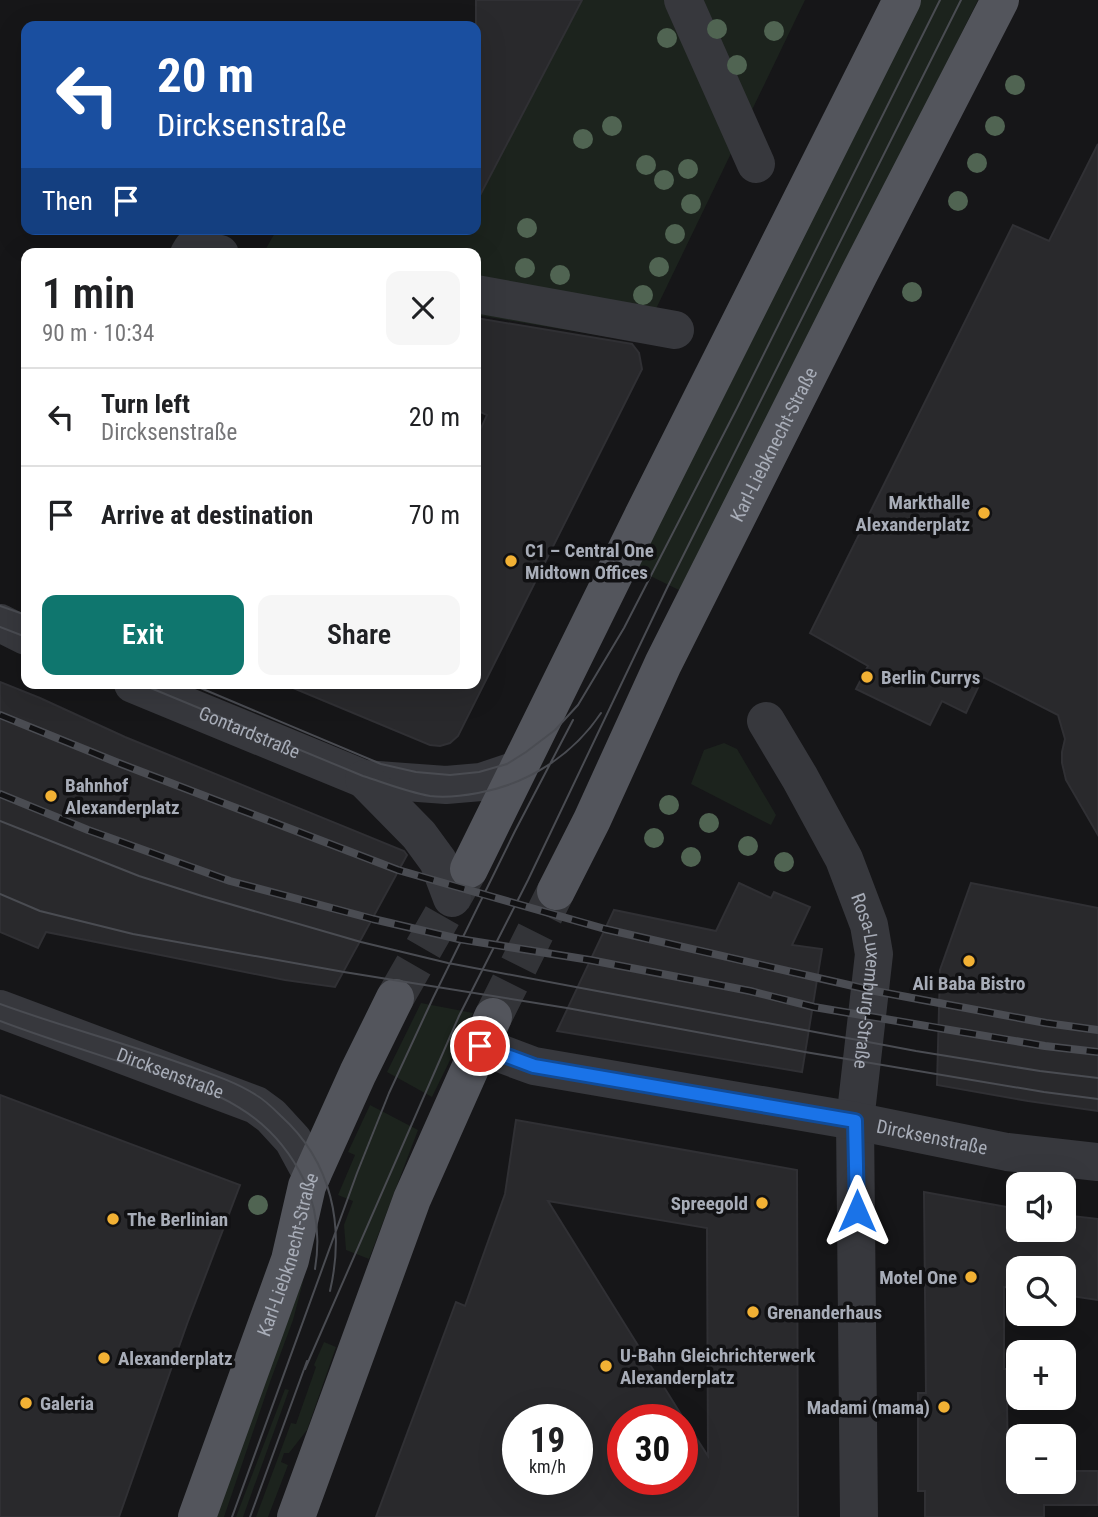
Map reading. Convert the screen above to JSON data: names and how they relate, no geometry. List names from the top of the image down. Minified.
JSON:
{"streets":{"main road":["Karl-Liebknecht-Straße"],"street":["Gontardstraße","Rosa-Luxemburg-Straße","Dircksenstraße"]},"crossings":[["Karl-Liebknecht-Straße","Dircksenstraße"],["Rosa-Luxemburg-Straße","Dircksenstraße"]],"places":["Markthalle Alexanderplatz","C1 – Central One Midtown Offices","Berlin Currys","Bahnhof Alexanderplatz","Ali Baba Bistro","Spreegold","The Berlinian","Motel One","Grenanderhaus","Alexanderplatz","U-Bahn Gleichrichterwerk Alexanderplatz","Galeria","Madami (mama)"],"page":{"turn":["20 m","Dircksenstraße"],"then":"Then","heading":["1 min","90 m · 10:34"],"list":[{"name":"Turn left","note":"Dircksenstraße","value":"20 m"},{"name":"Arrive at destination","value":"70 m"}],"buttons":["Exit","Share"],"map_buttons":["+","−"],"speed":"19 km/h","limit":"30"}}
